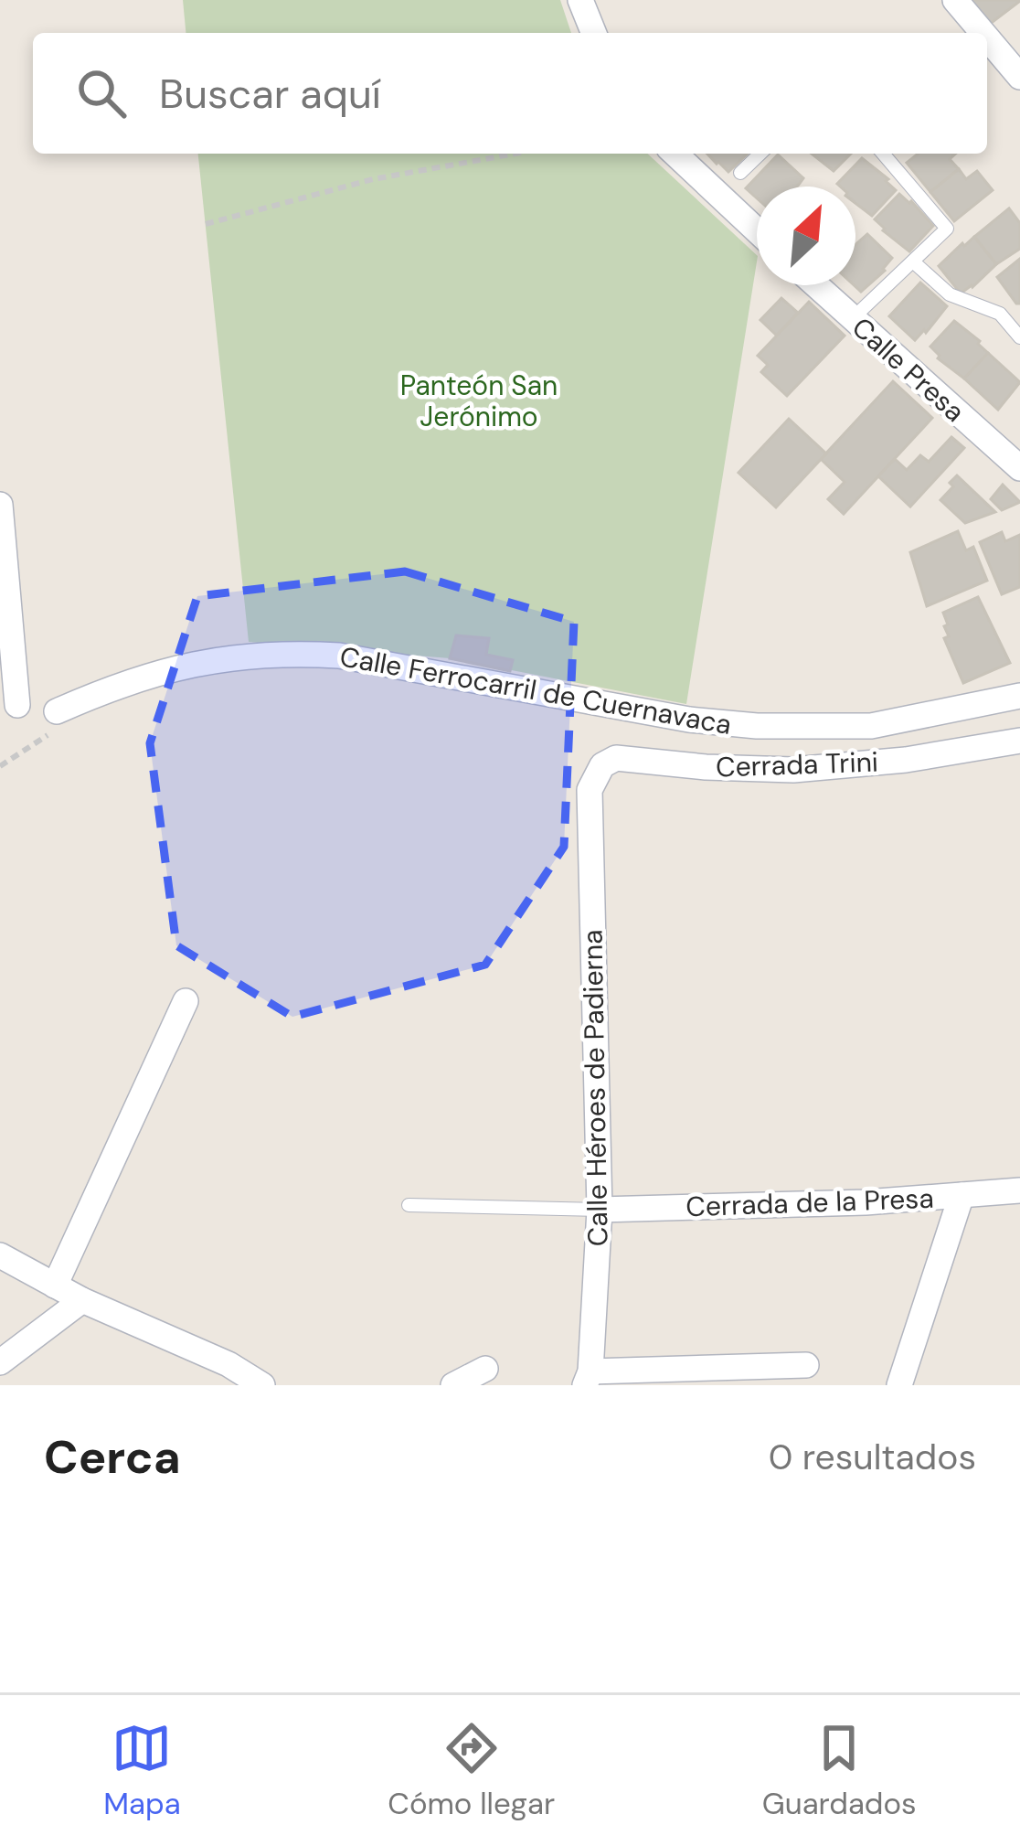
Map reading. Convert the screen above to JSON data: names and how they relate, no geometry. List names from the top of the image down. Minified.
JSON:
{"streets":{"street":["Calle Presa","Calle Ferrocarril de Cuernavaca","Cerrada Trini","Calle Héroes de Padierna","Cerrada de la Presa"]},"crossings":[["Cerrada Trini","Calle Héroes de Padierna"],["Calle Héroes de Padierna","Cerrada de la Presa"]],"parks":["Panteón San Jerónimo"],"north":"top right","page":{"search":"Buscar aquí","heading":["Cerca","0 resultados"],"nav":["Mapa","Cómo llegar","Guardados"]}}
